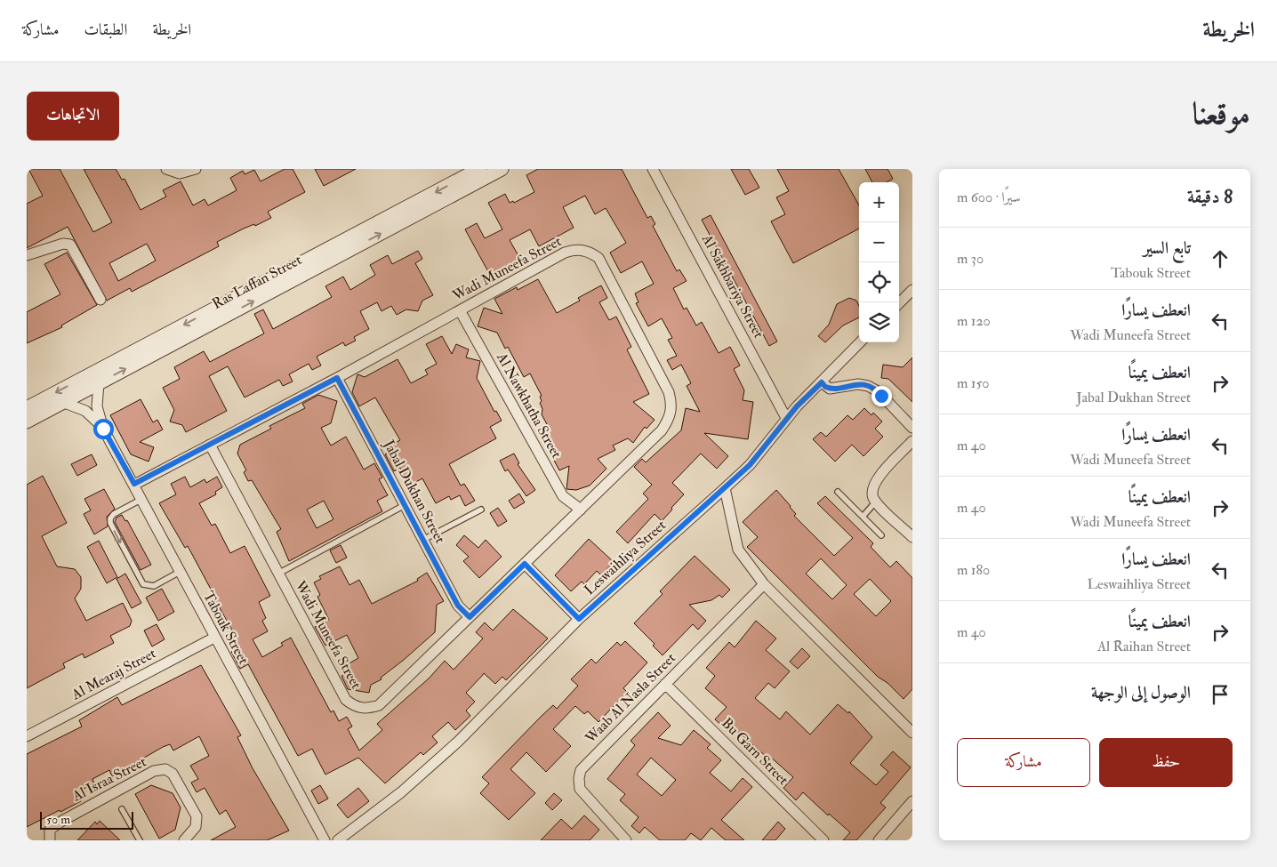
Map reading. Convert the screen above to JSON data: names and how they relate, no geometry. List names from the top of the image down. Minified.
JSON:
{"streets":{"street":["Wadi Muneefa Street","Ras Laffan Street","Al Sakhbariya Street","Al Nawkhatha Street","Jabal Dukhan Street","Leswaihliya Street","Tabouk Street","Al Mearaj Street","Waab Al Nasla Street","Bu Garn Street","Al Israa Street"]},"crossings":[["Wadi Muneefa Street","Al Nawkhatha Street"],["Wadi Muneefa Street","Jabal Dukhan Street"],["Wadi Muneefa Street","Tabouk Street"],["Ras Laffan Street","Tabouk Street"],["Al Sakhbariya Street","Leswaihliya Street"],["Tabouk Street","Al Mearaj Street"],["Waab Al Nasla Street","Bu Garn Street"]],"scale_bar":"50 m","page":{"header":"الخريطة","nav":["الخريطة","الطبقات","مشاركة"],"title":"موقعنا","buttons":["الاتجاهات",["حفظ","مشاركة"]],"heading":["8 دقيقة","سيرًا · 600 m"],"map_buttons":["+","−"],"list":[["تابع السير","Tabouk Street","30 m"],["انعطف يسارًا","Wadi Muneefa Street","120 m"],["انعطف يمينًا","Jabal Dukhan Street","150 m"],["انعطف يسارًا","Wadi Muneefa Street","40 m"],["انعطف يمينًا","Wadi Muneefa Street","40 m"],["انعطف يسارًا","Leswaihliya Street","180 m"],["انعطف يمينًا","Al Raihan Street","40 m"],"الوصول إلى الوجهة"],"scale":"50 m"}}
